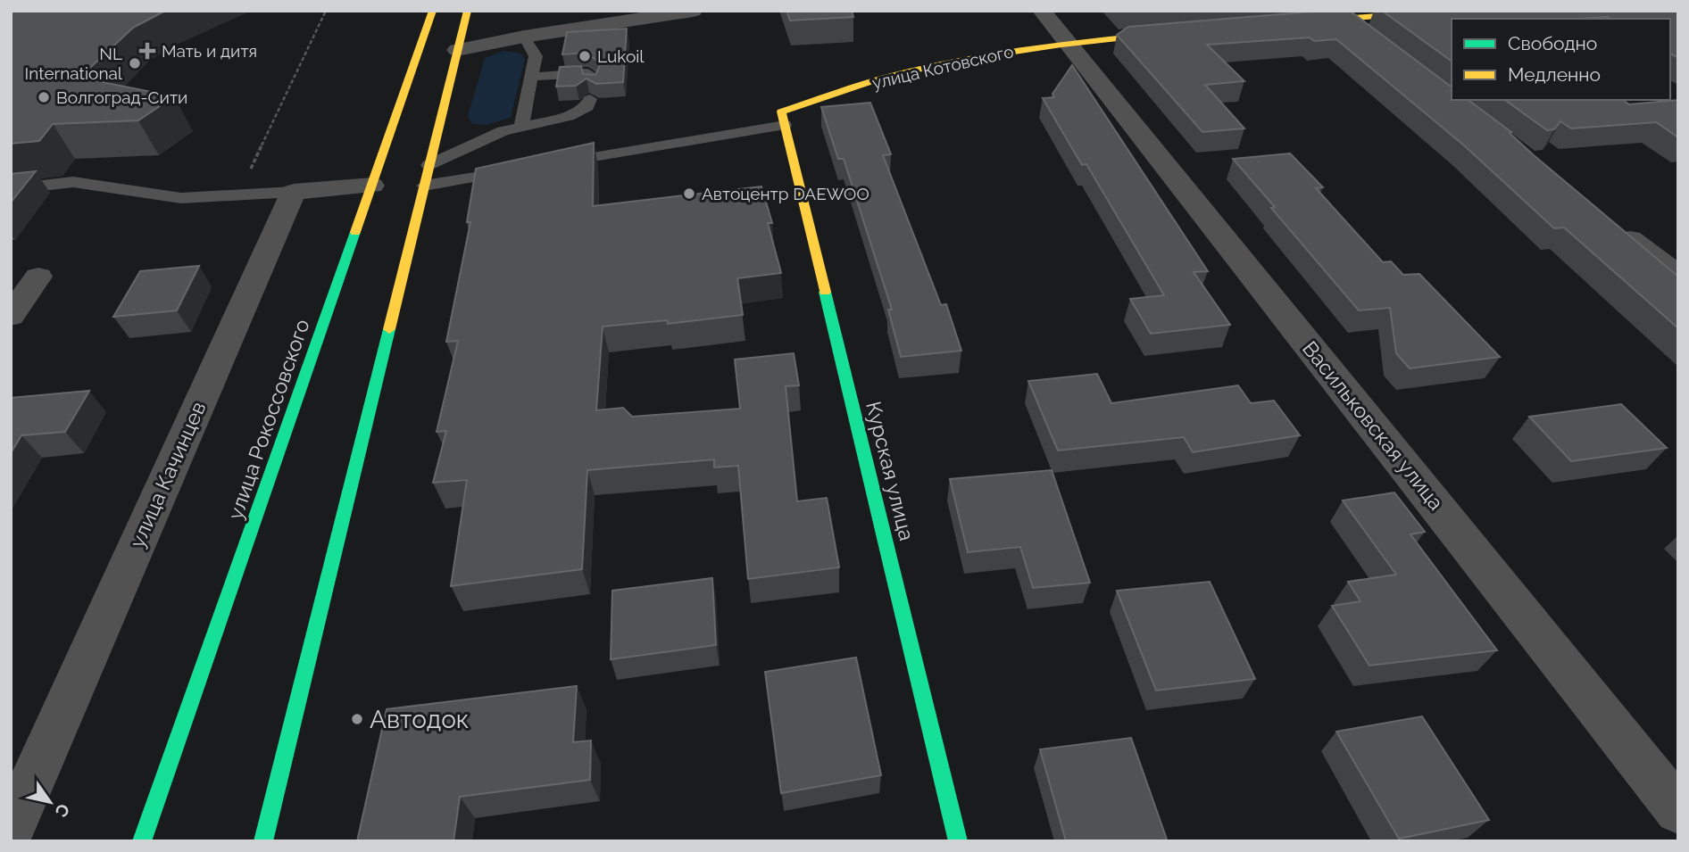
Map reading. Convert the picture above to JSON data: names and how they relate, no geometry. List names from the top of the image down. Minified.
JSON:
{"streets":{"main road":["улица Котовского","улица Рокоссовского","Курская улица"],"street":["Васильковская улица","улица Качинцев"]},"crossings":[["улица Котовского","Васильковская улица"],["улица Котовского","Курская улица"]],"places":{"health":["Мать и дитя"],"other":["Lukoil","NL International","Волгоград-Сити","Автоцентр DAEWOO","Автодок"]},"legend":["Свободно","Медленно"],"north":"bottom right"}
